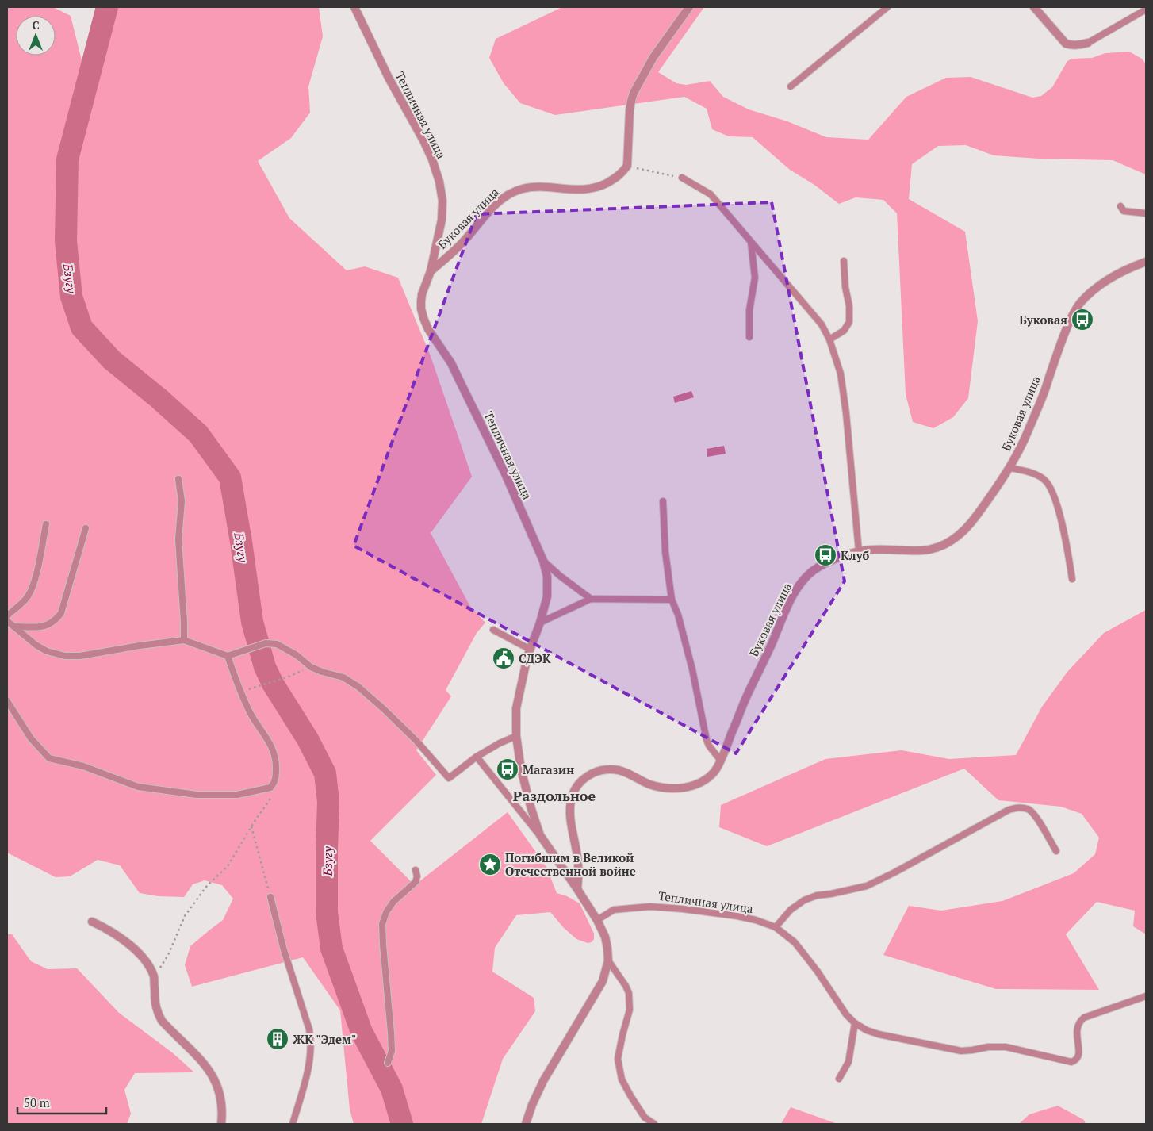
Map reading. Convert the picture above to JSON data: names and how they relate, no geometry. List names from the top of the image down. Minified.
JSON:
{"streets":{"street":["Тепличная улица","Буковая улица"]},"crossings":[["Тепличная улица","Буковая улица"]],"districts":["Раздольное"],"water":["Бзугу"],"places":{"bus stop":["Буковая","Клуб","Магазин"],"public building":["СДЭК"],"place":["Погибшим в Великой Отечественной войне"],"building":["ЖК \"Эдем\""]},"scale_bar":"50 m","north":"top"}
